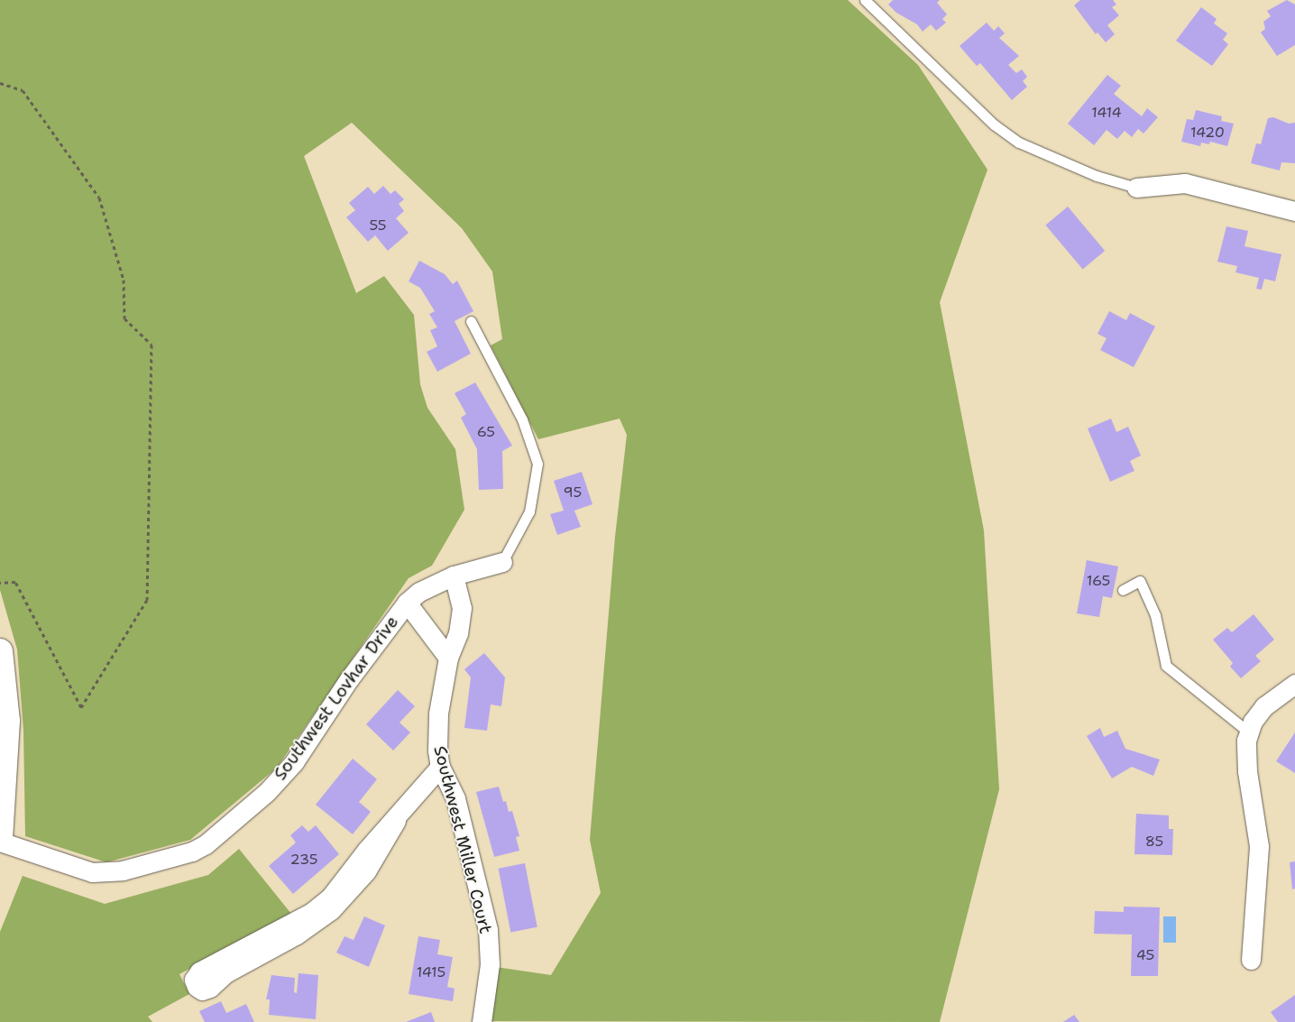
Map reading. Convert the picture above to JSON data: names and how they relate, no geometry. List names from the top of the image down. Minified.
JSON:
{"streets":{"street":["Southwest Lovhar Drive","Southwest Miller Court"]},"crossings":[["Southwest Lovhar Drive","Southwest Miller Court"]],"house_numbers":["1414","1420","55","65","95","165","85","235","45","1415"]}
